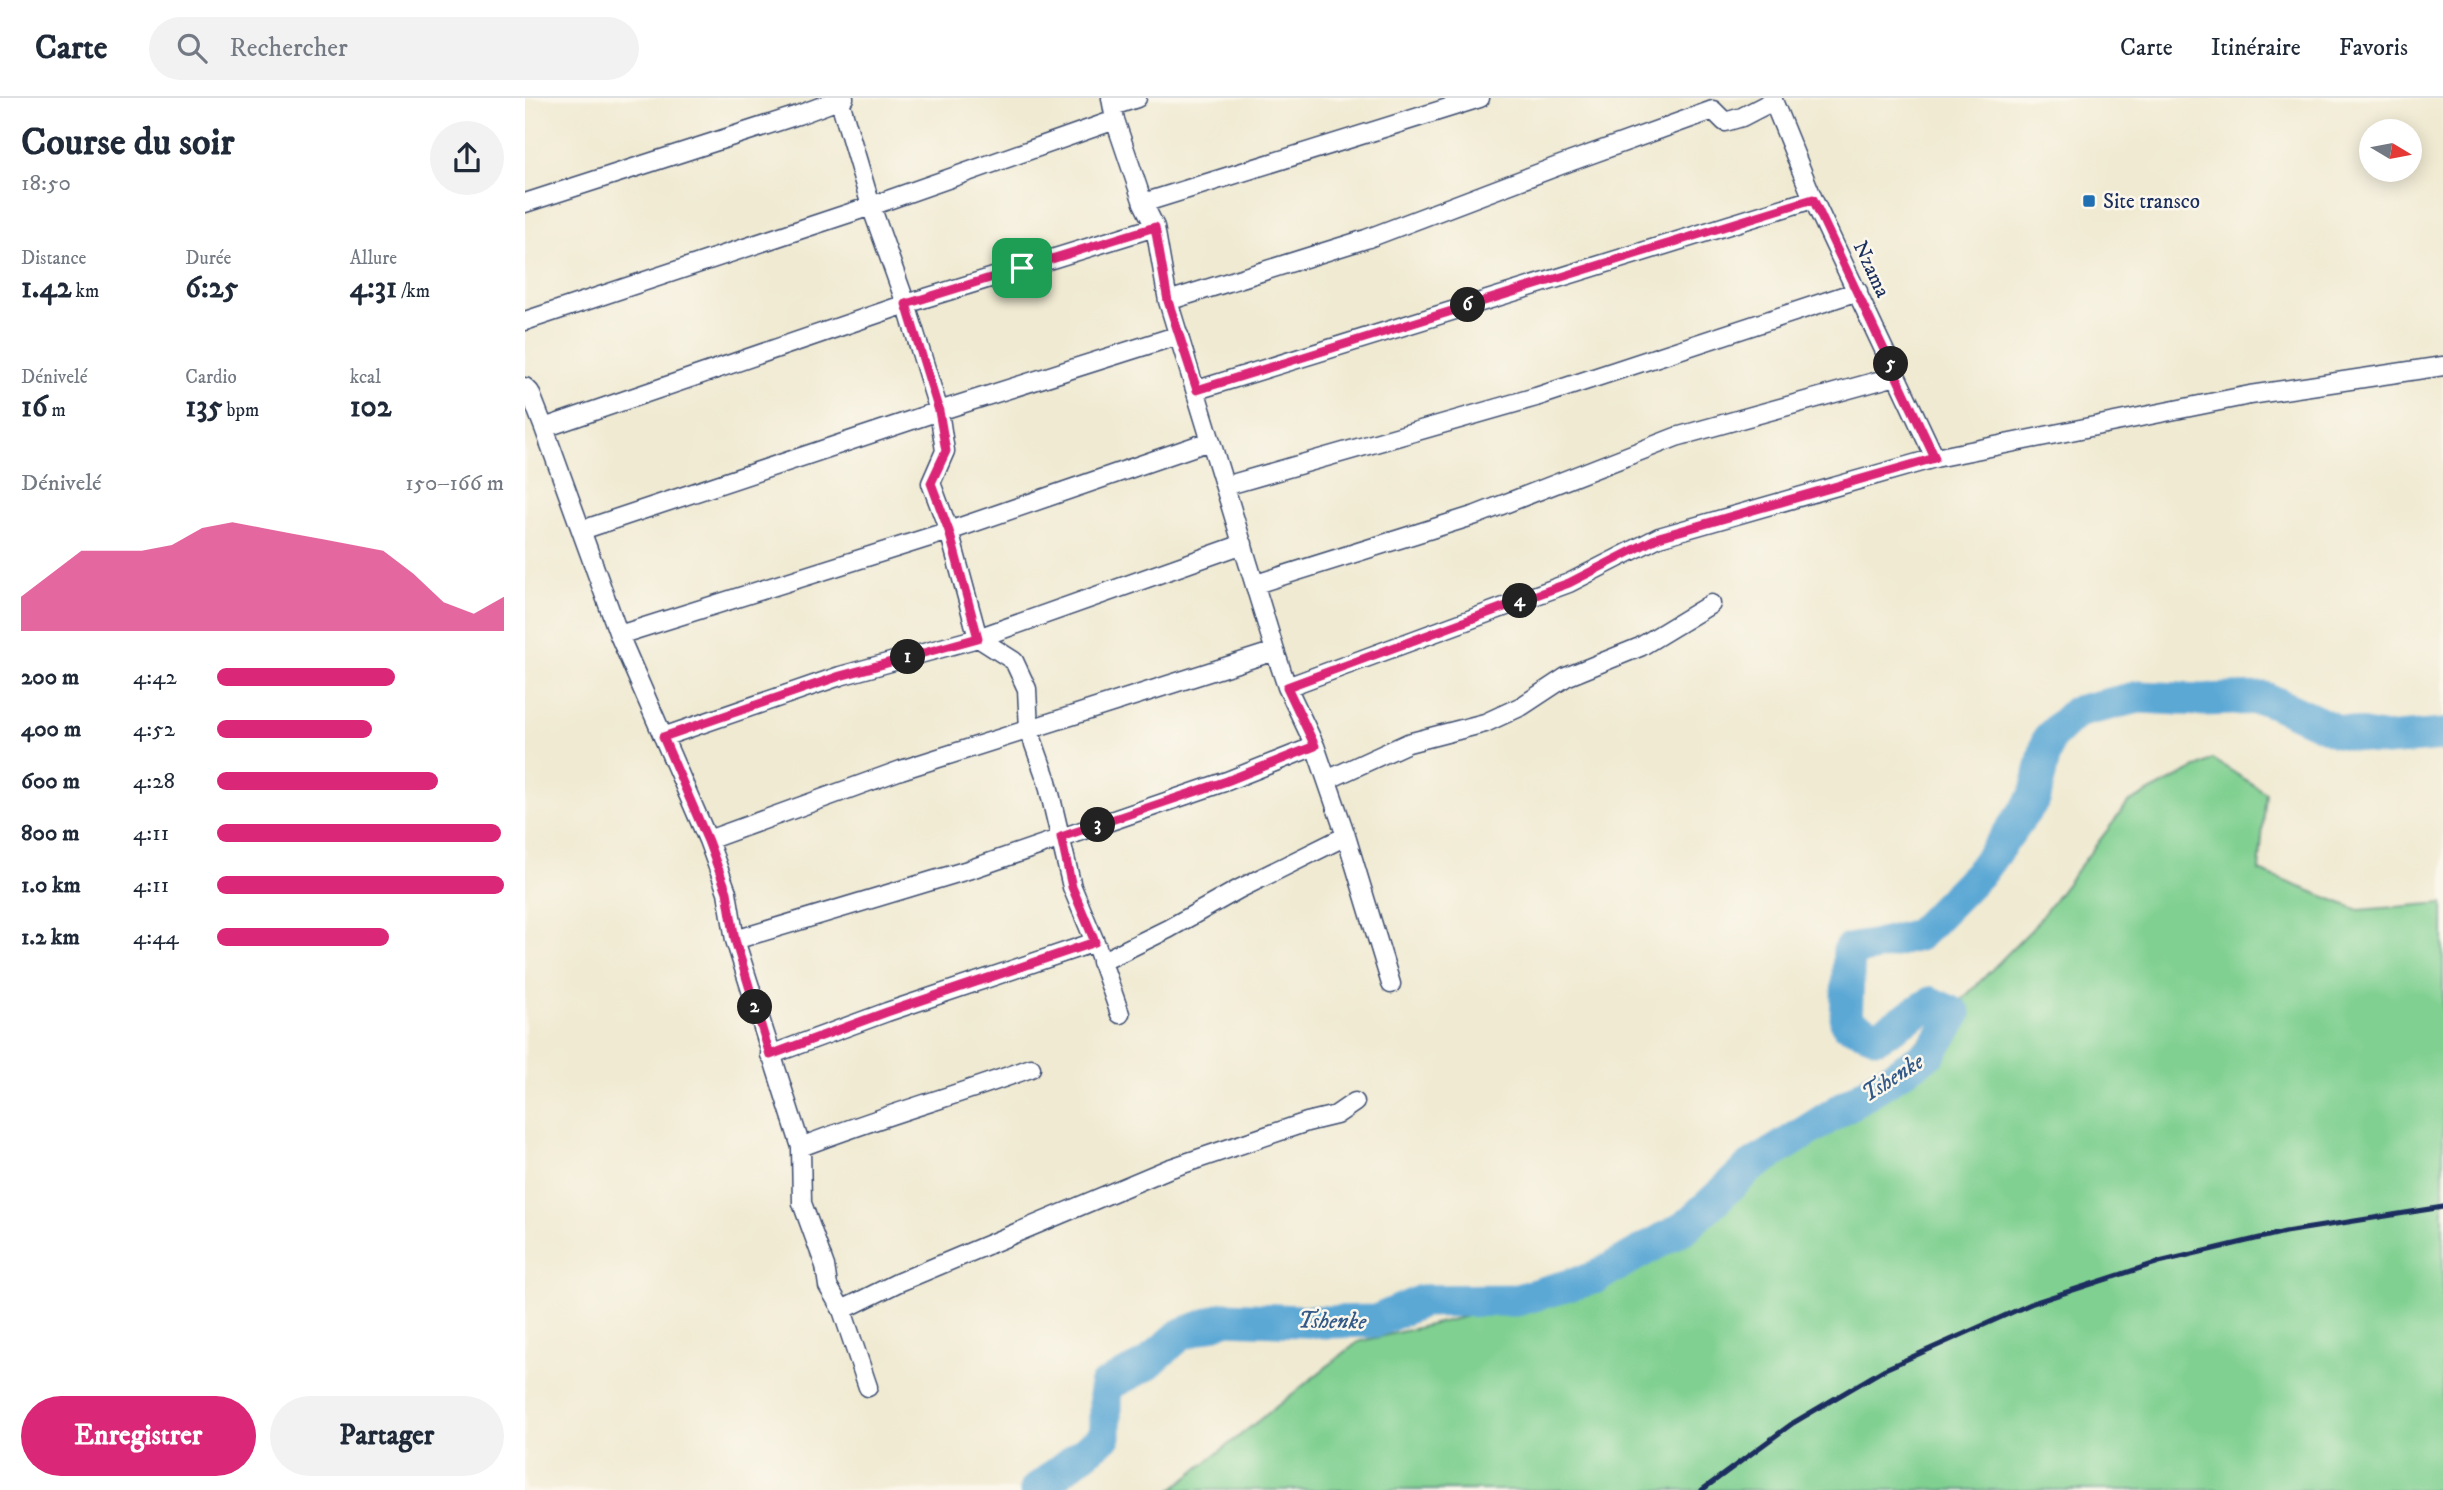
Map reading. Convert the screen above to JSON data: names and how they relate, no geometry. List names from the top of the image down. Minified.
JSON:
{"streets":{"street":["Nzama"]},"water":["Tshenke"],"places":{"transit":["Site transco"]},"north":"right","page":{"header":"Carte","search":"Rechercher","nav":["Carte","Itinéraire","Favoris"],"heading":["Course du soir","18:50"],"stats":[["Distance","1.42 km"],["Durée","6:25"],["Allure","4:31 /km"],["Dénivelé","16 m"],["Cardio","135 bpm"],["kcal","102"]],"pins":["6","5","4","1","3","2"],"chart":["Dénivelé","150–166 m"],"list":[{"name":"200 m","note":"4:42"},{"name":"400 m","note":"4:52"},{"name":"600 m","note":"4:28"},{"name":"800 m","note":"4:11"},{"name":"1.0 km","note":"4:11"},{"name":"1.2 km","note":"4:44"}],"buttons":["Enregistrer","Partager"]}}
